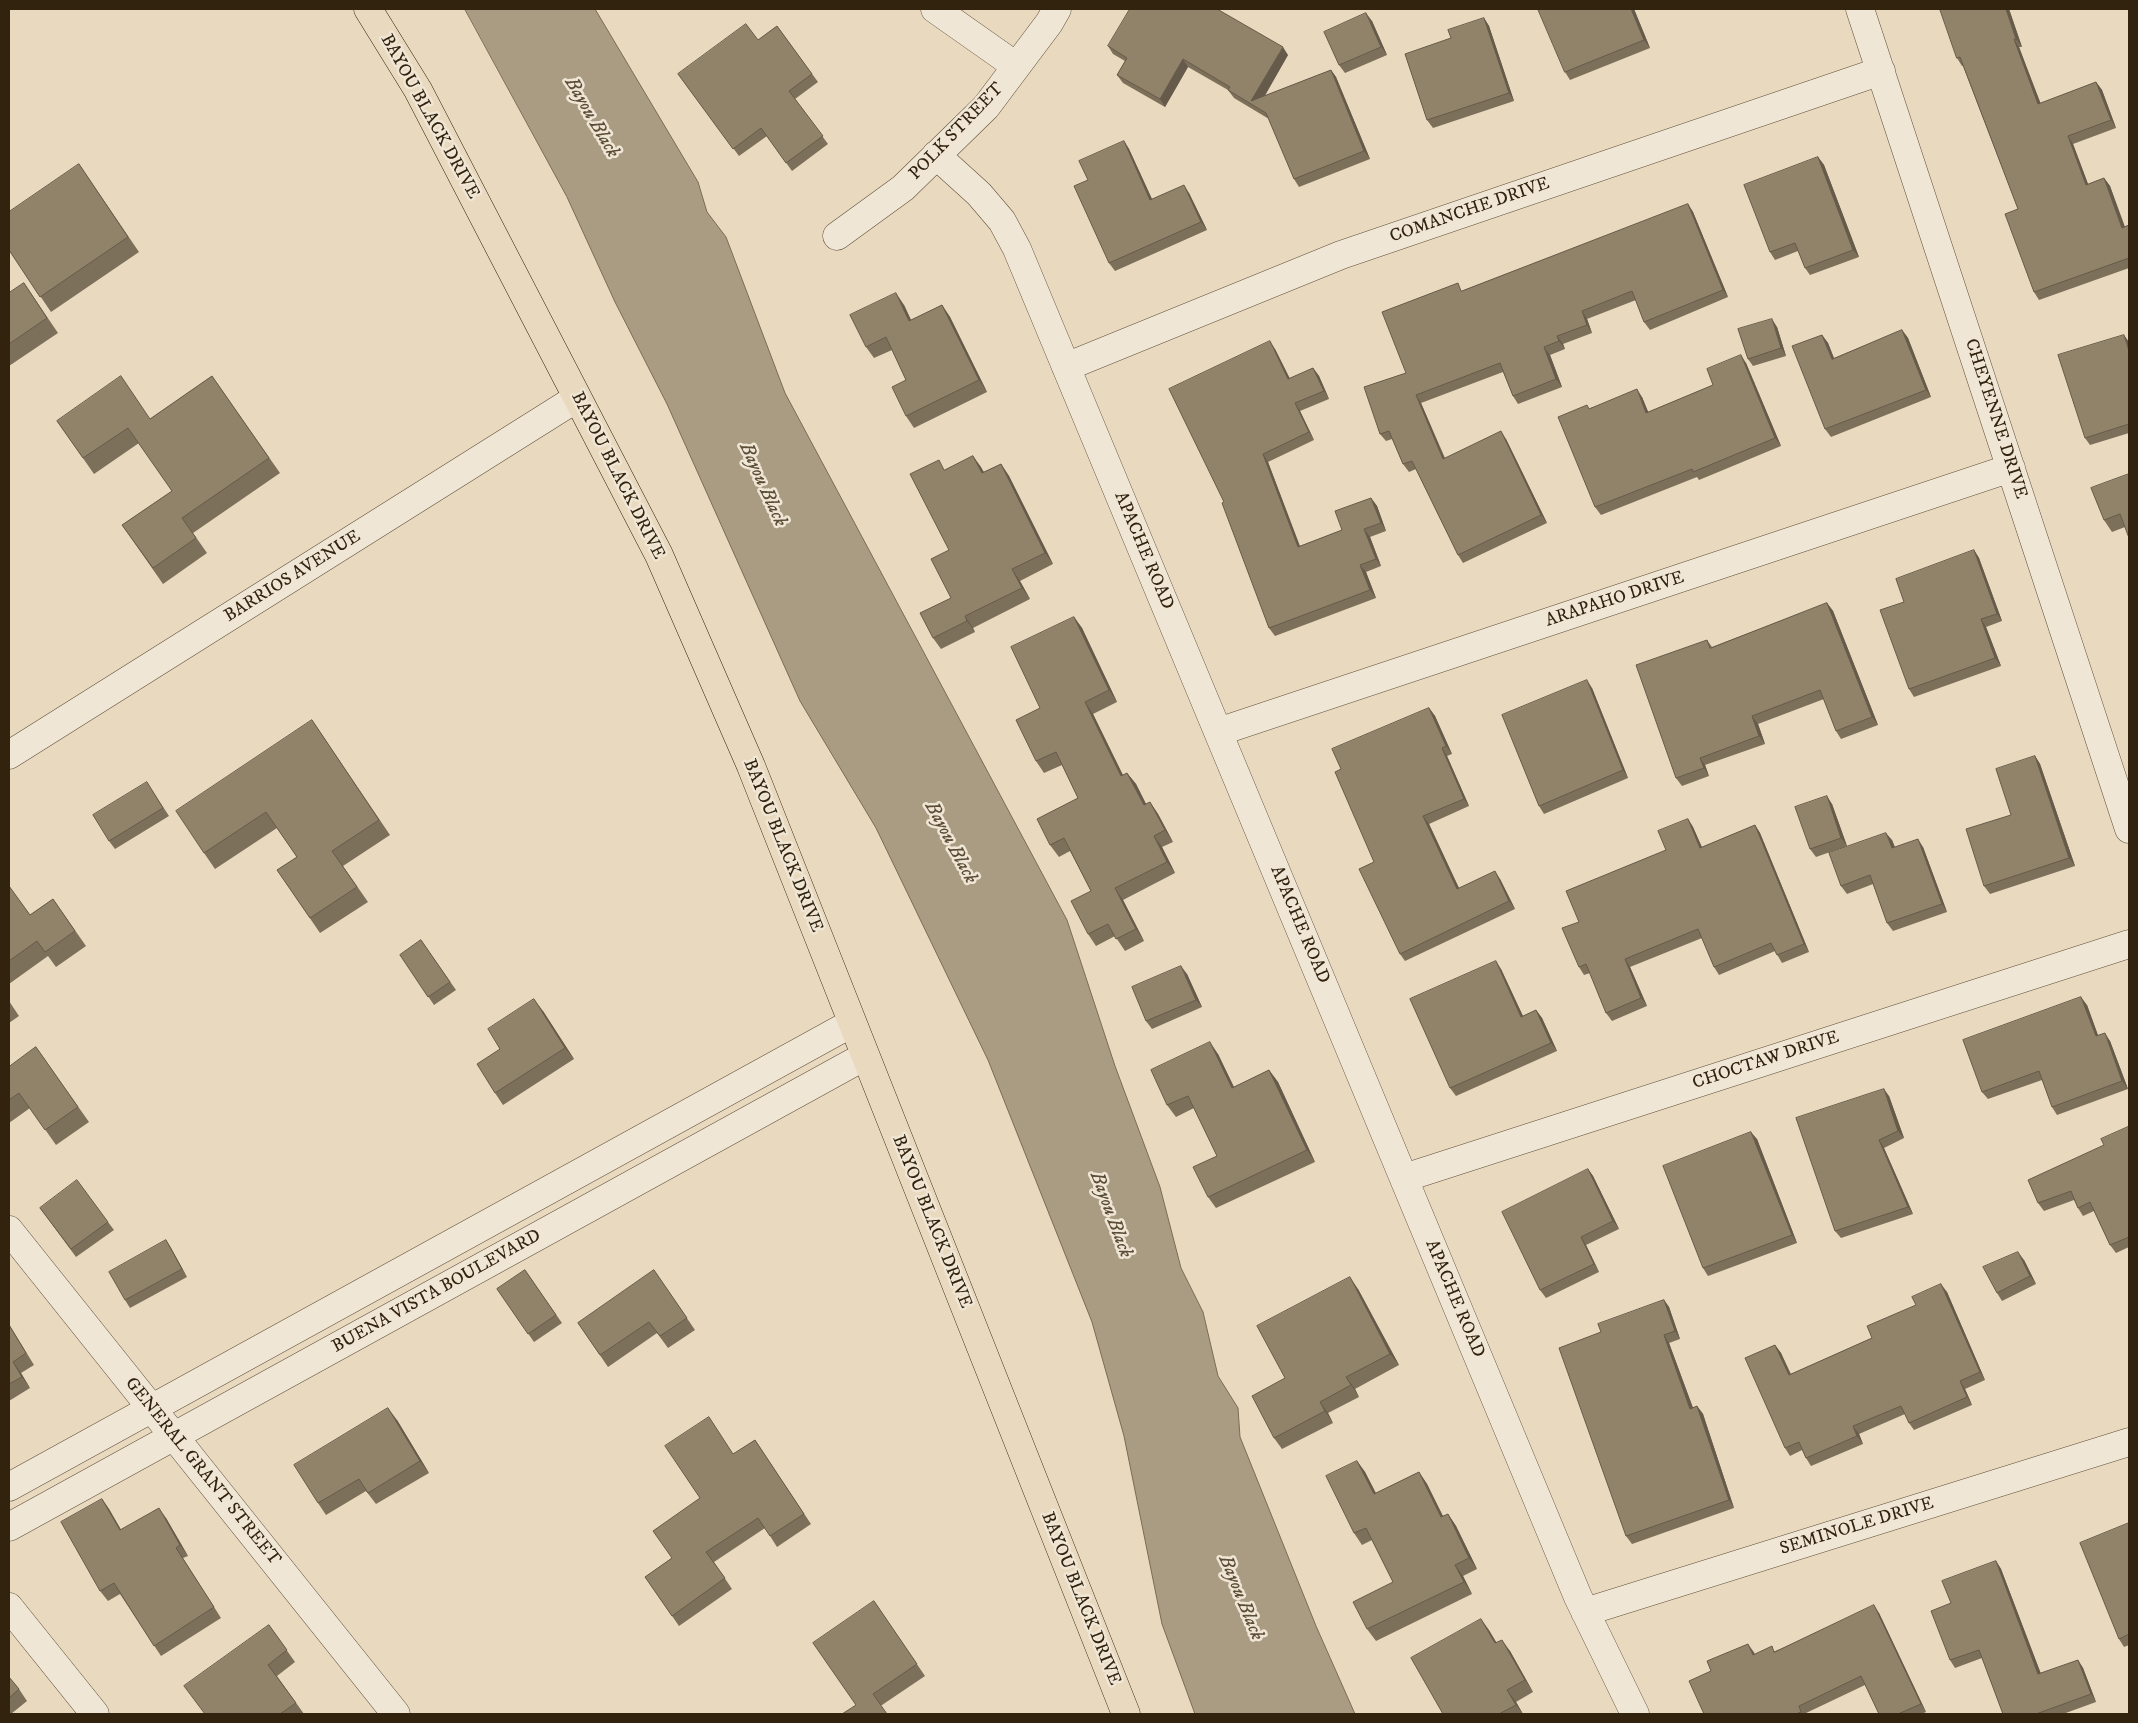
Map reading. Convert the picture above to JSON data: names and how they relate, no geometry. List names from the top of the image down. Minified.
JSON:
{"streets":{"main road":["BAYOU BLACK DRIVE"],"street":["POLK STREET","COMANCHE DRIVE","CHEYENNE DRIVE","APACHE ROAD","BARRIOS AVENUE","ARAPAHO DRIVE","CHOCTAW DRIVE","BUENA VISTA BOULEVARD","GENERAL GRANT STREET","SEMINOLE DRIVE"]},"crossings":[["BAYOU BLACK DRIVE","BARRIOS AVENUE"],["BAYOU BLACK DRIVE","BUENA VISTA BOULEVARD"],["POLK STREET","APACHE ROAD"],["COMANCHE DRIVE","CHEYENNE DRIVE"],["COMANCHE DRIVE","APACHE ROAD"],["CHEYENNE DRIVE","ARAPAHO DRIVE"],["APACHE ROAD","ARAPAHO DRIVE"],["APACHE ROAD","CHOCTAW DRIVE"],["APACHE ROAD","SEMINOLE DRIVE"],["BUENA VISTA BOULEVARD","GENERAL GRANT STREET"]],"water":["Bayou Black"]}
